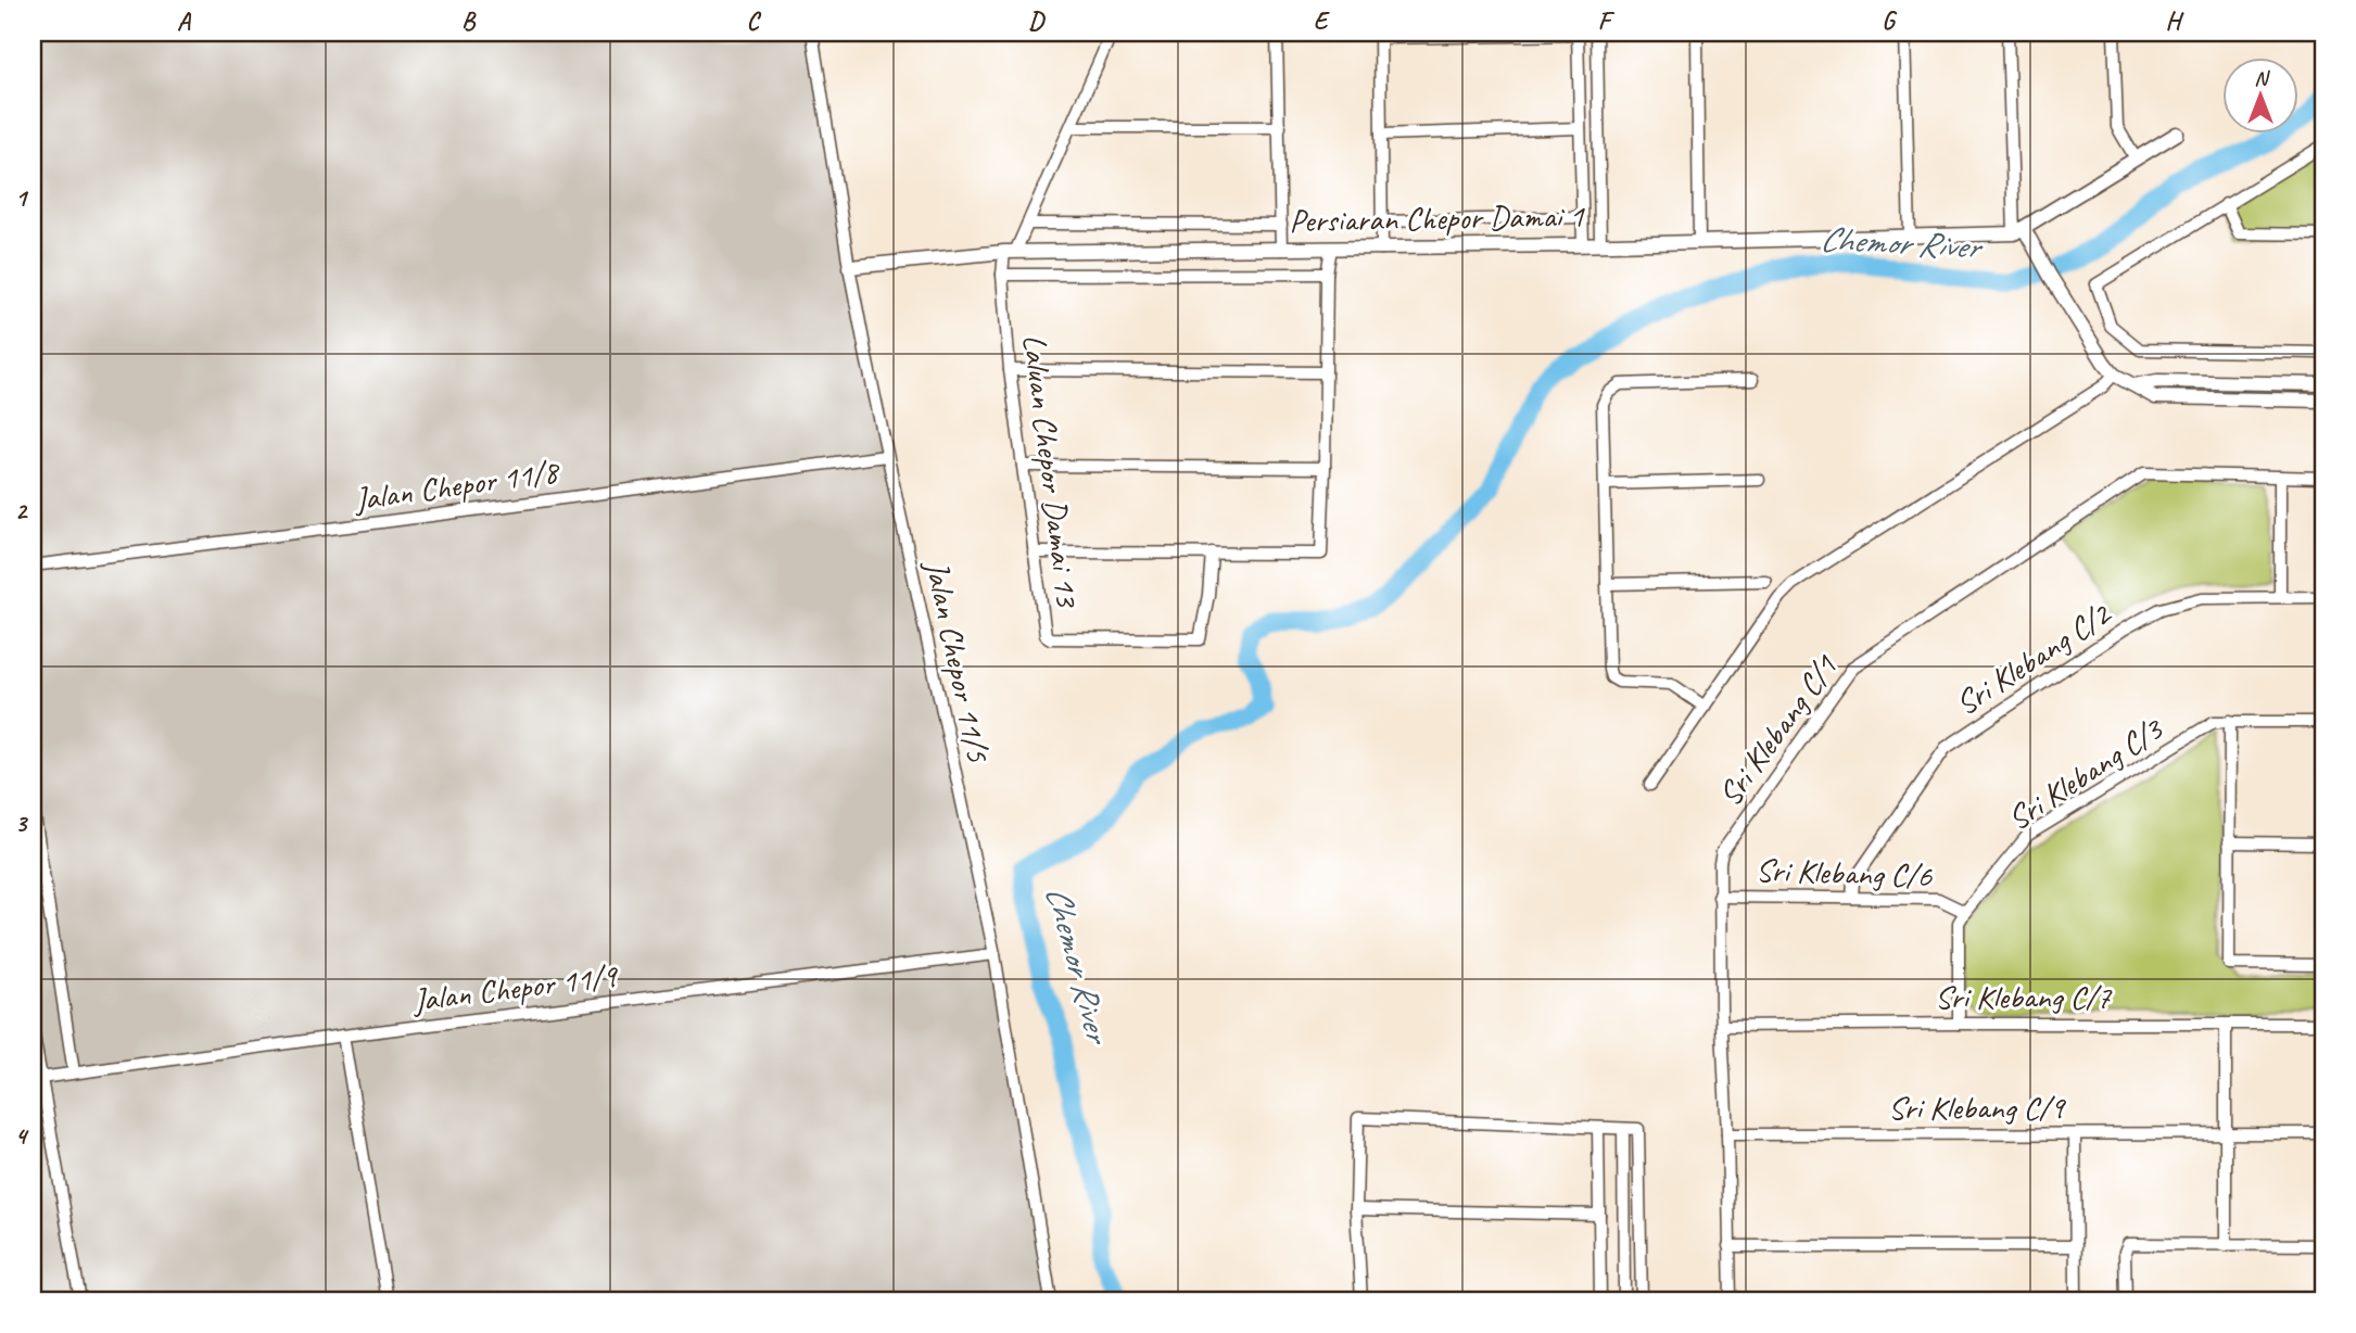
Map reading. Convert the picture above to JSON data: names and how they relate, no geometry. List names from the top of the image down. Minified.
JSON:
{"streets":{"street":["Persiaran Chepor Damai 1","Laluan Chepor Damai 13","Jalan Chepor 11/8","Sri Klebang C/2","Jalan Chepor 11/5","Sri Klebang C/1","Sri Klebang C/3","Sri Klebang C/6","Jalan Chepor 11/9","Sri Klebang C/7","Sri Klebang C/9"]},"crossings":[["Persiaran Chepor Damai 1","Laluan Chepor Damai 13"],["Persiaran Chepor Damai 1","Jalan Chepor 11/5"],["Jalan Chepor 11/8","Jalan Chepor 11/5"],["Sri Klebang C/2","Sri Klebang C/6"],["Jalan Chepor 11/5","Jalan Chepor 11/9"],["Sri Klebang C/1","Sri Klebang C/6"],["Sri Klebang C/1","Sri Klebang C/7"],["Sri Klebang C/1","Sri Klebang C/9"],["Sri Klebang C/3","Sri Klebang C/6"],["Sri Klebang C/3","Sri Klebang C/7"]],"water":["Chemor River"],"north":"top","grid":{"columns":["A","B","C","D","E","F","G","H"],"rows":["1","2","3","4"]}}
